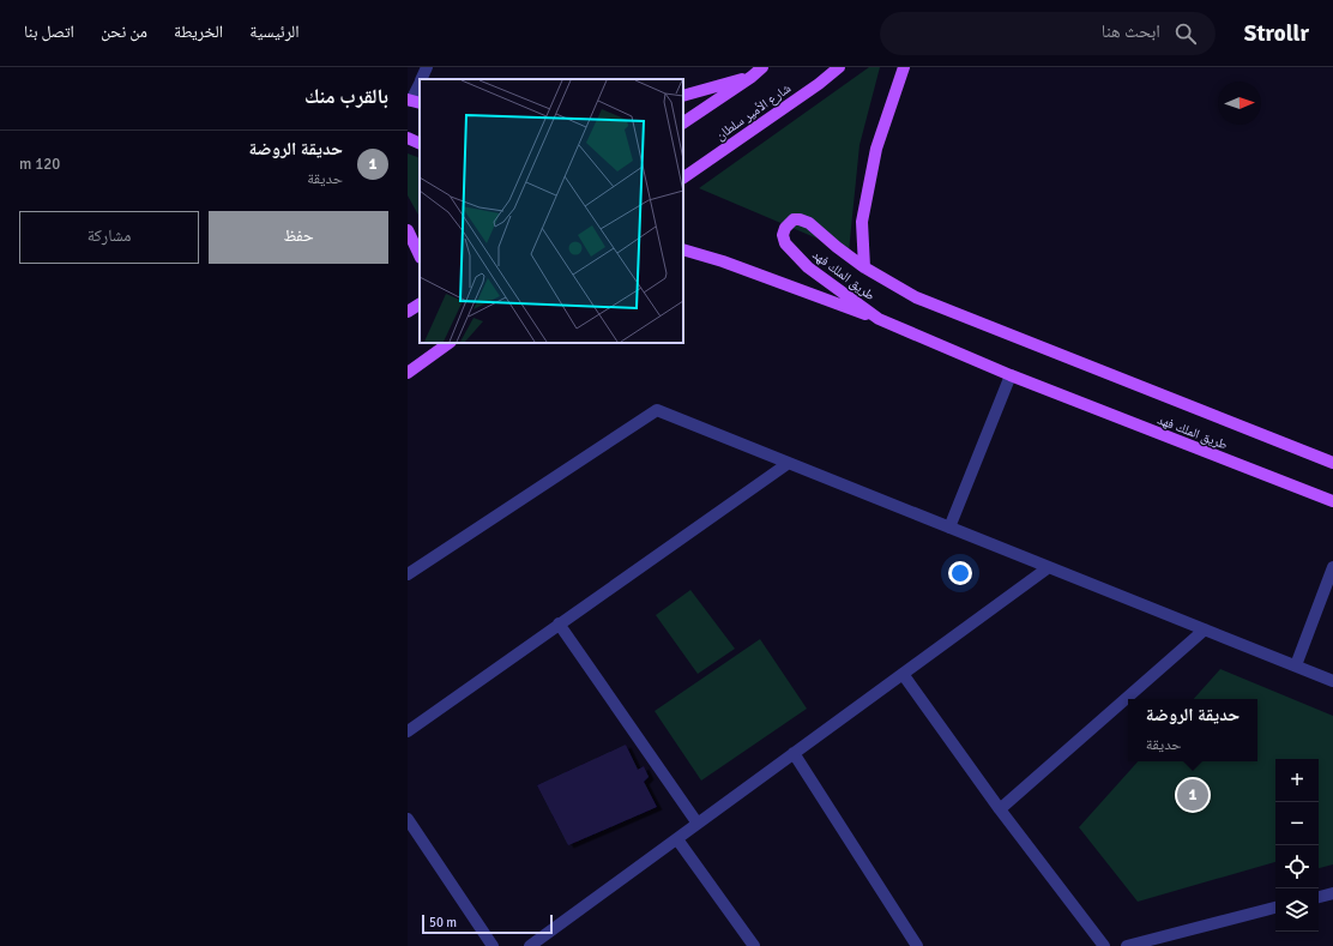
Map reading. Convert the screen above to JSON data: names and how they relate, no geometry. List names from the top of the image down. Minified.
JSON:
{"streets":{"main road":["شارع الأمير سلطان","طريق الملك فهد"]},"scale_bar":"50 m","north":"right","page":{"header":"Strollr","search":"ابحث هنا","nav":["الرئيسية","الخريطة","من نحن","اتصل بنا"],"heading":"بالقرب منك","list":[{"mark":"1","name":"حديقة الروضة","note":"حديقة","value":"120 m"}],"buttons":["حفظ","مشاركة"],"popup":["حديقة الروضة","حديقة"],"map_buttons":["+","−"],"pins":"1","scale":"50 m"}}
